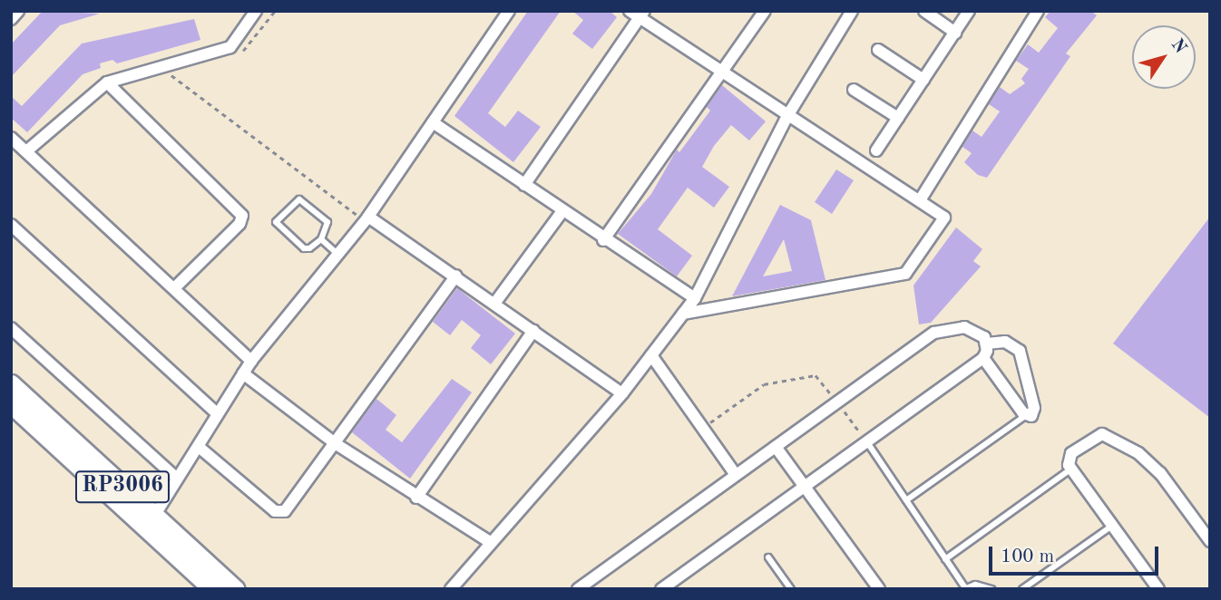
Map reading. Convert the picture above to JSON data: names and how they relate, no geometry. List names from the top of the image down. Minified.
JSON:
{"streets":{"main road":["RP3006"]},"scale_bar":"100 m","north":"top right"}
